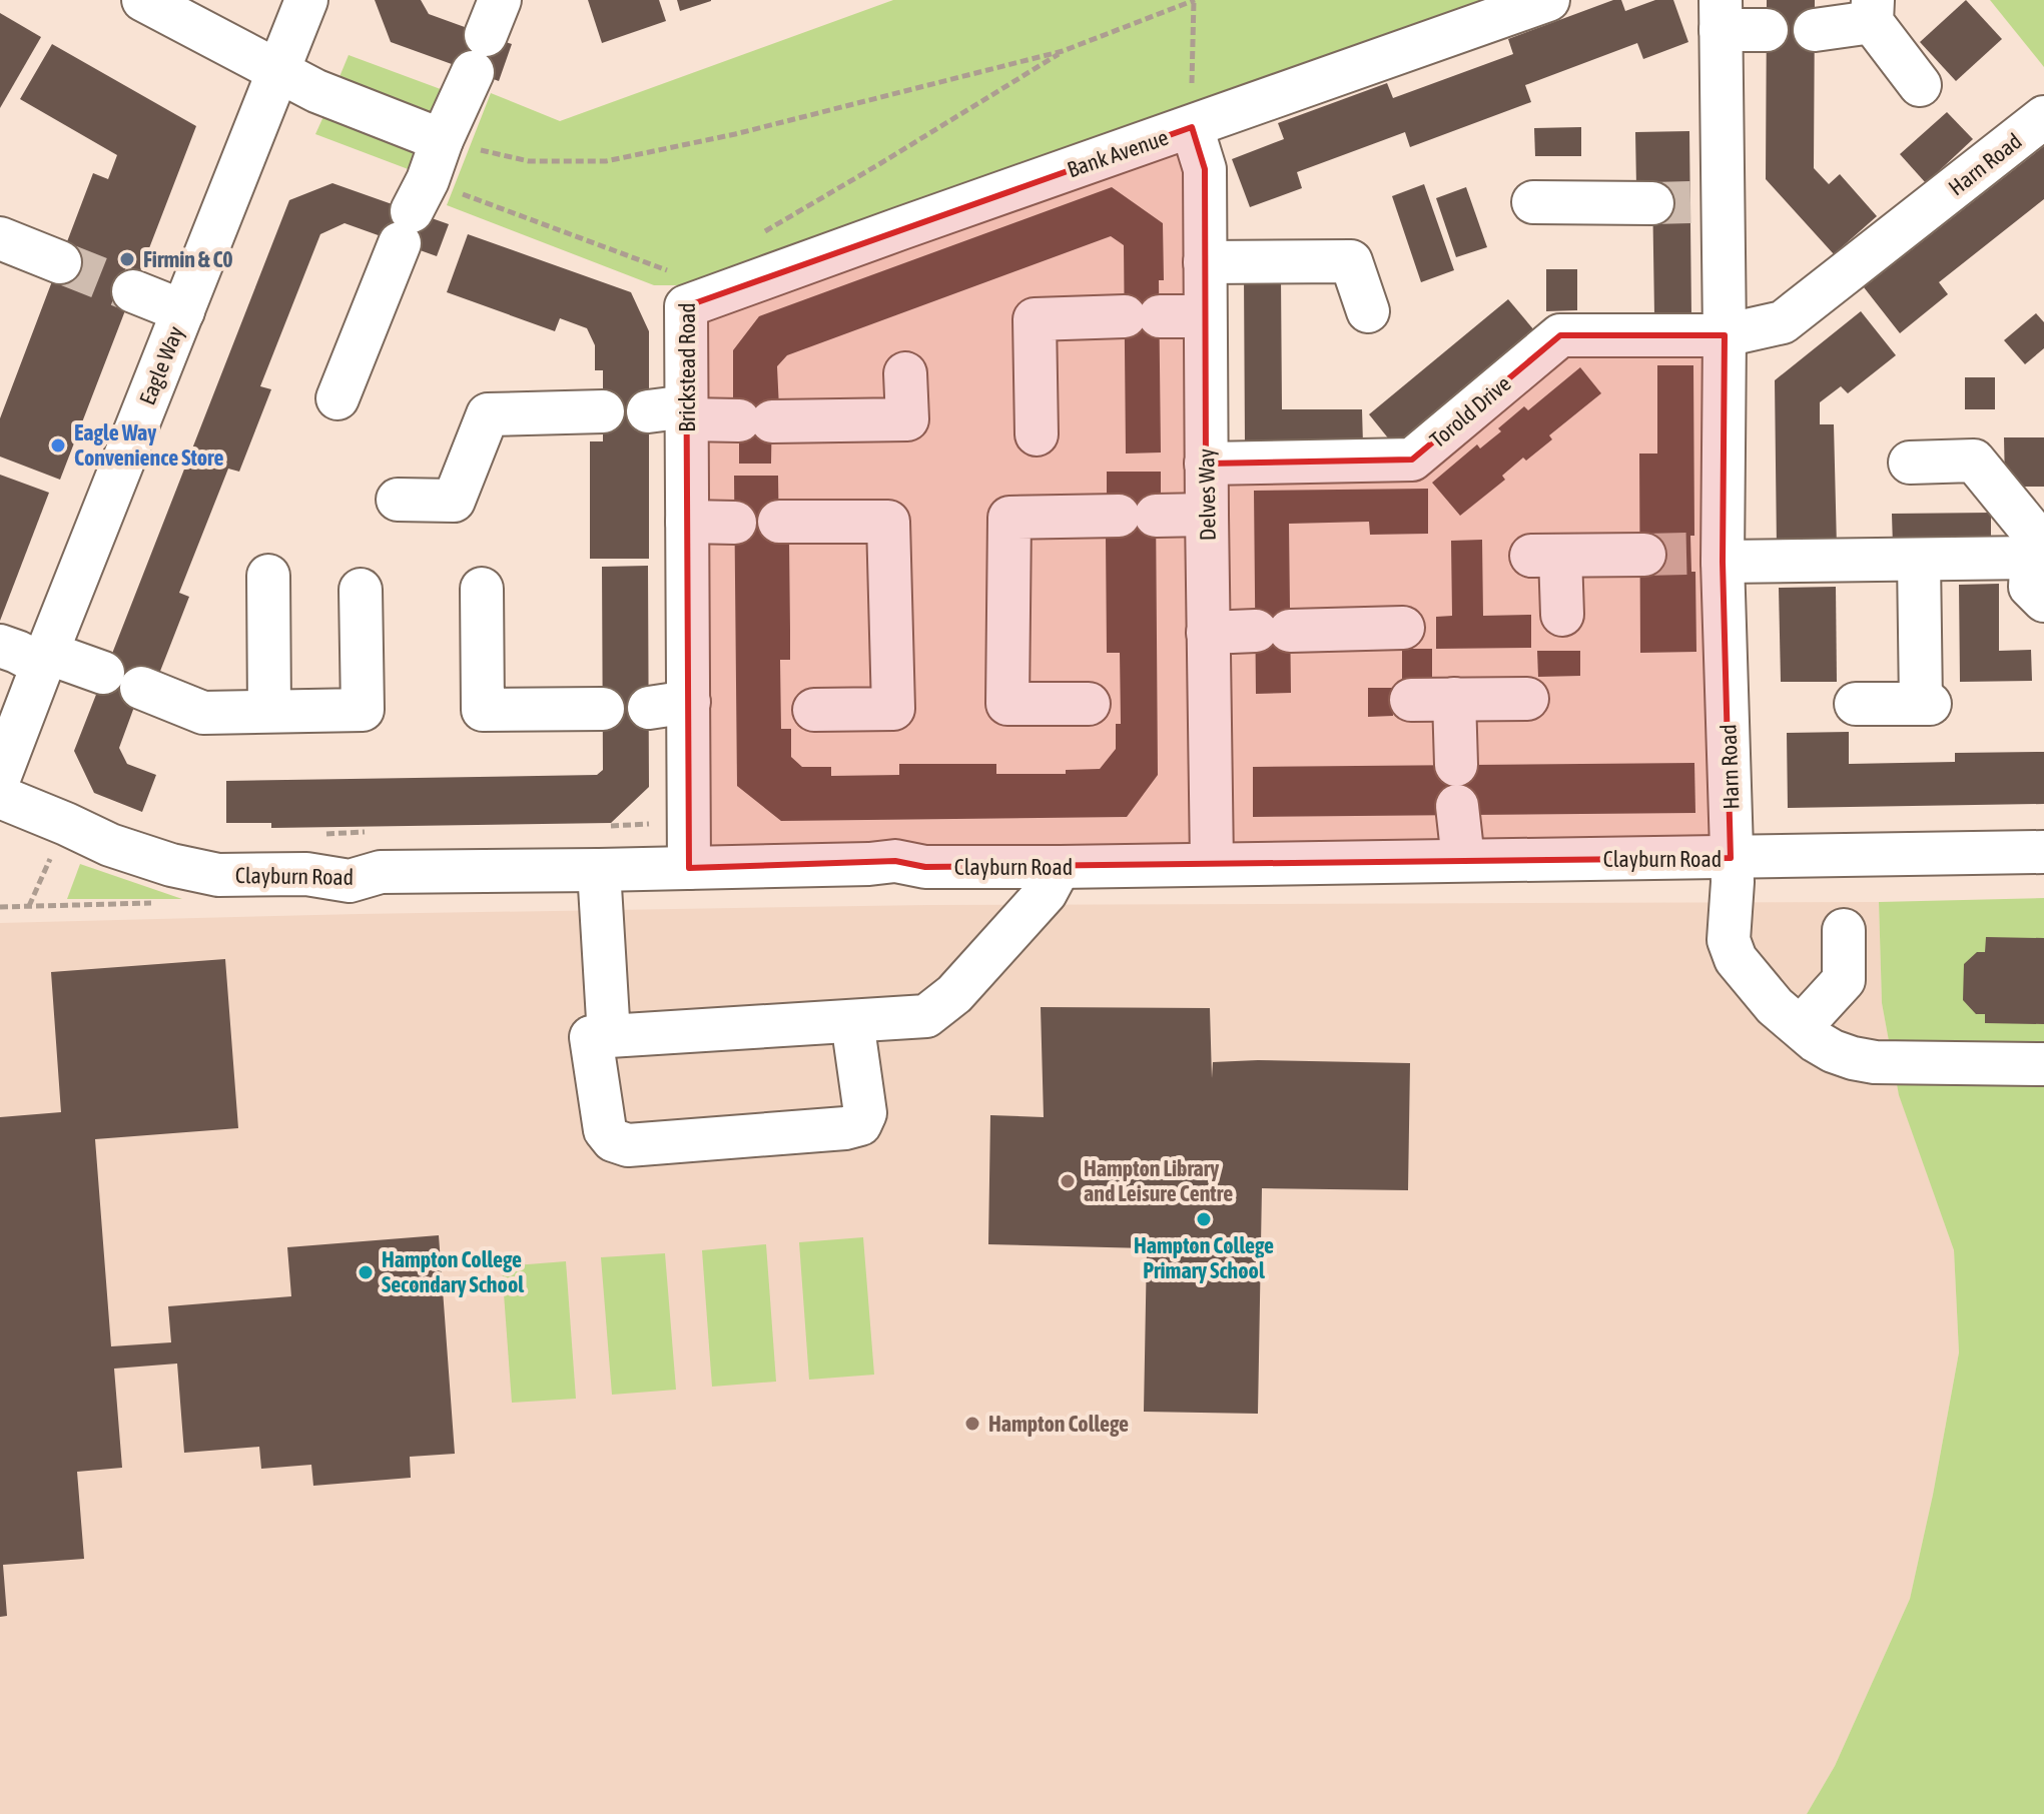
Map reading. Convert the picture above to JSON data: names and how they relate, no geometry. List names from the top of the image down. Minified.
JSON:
{"streets":{"street":["Bank Avenue","Harn Road","Eagle Way","Brickstead Road","Torold Drive","Delves Way","Clayburn Road"]},"crossings":[["Bank Avenue","Brickstead Road"],["Bank Avenue","Delves Way"],["Harn Road","Torold Drive"],["Harn Road","Clayburn Road"],["Brickstead Road","Clayburn Road"],["Torold Drive","Delves Way"],["Delves Way","Clayburn Road"]],"places":["Firmin & C0","Eagle Way Convenience Store","Hampton Library and Leisure Centre","Hampton College Primary School","Hampton College Secondary School","Hampton College"]}
